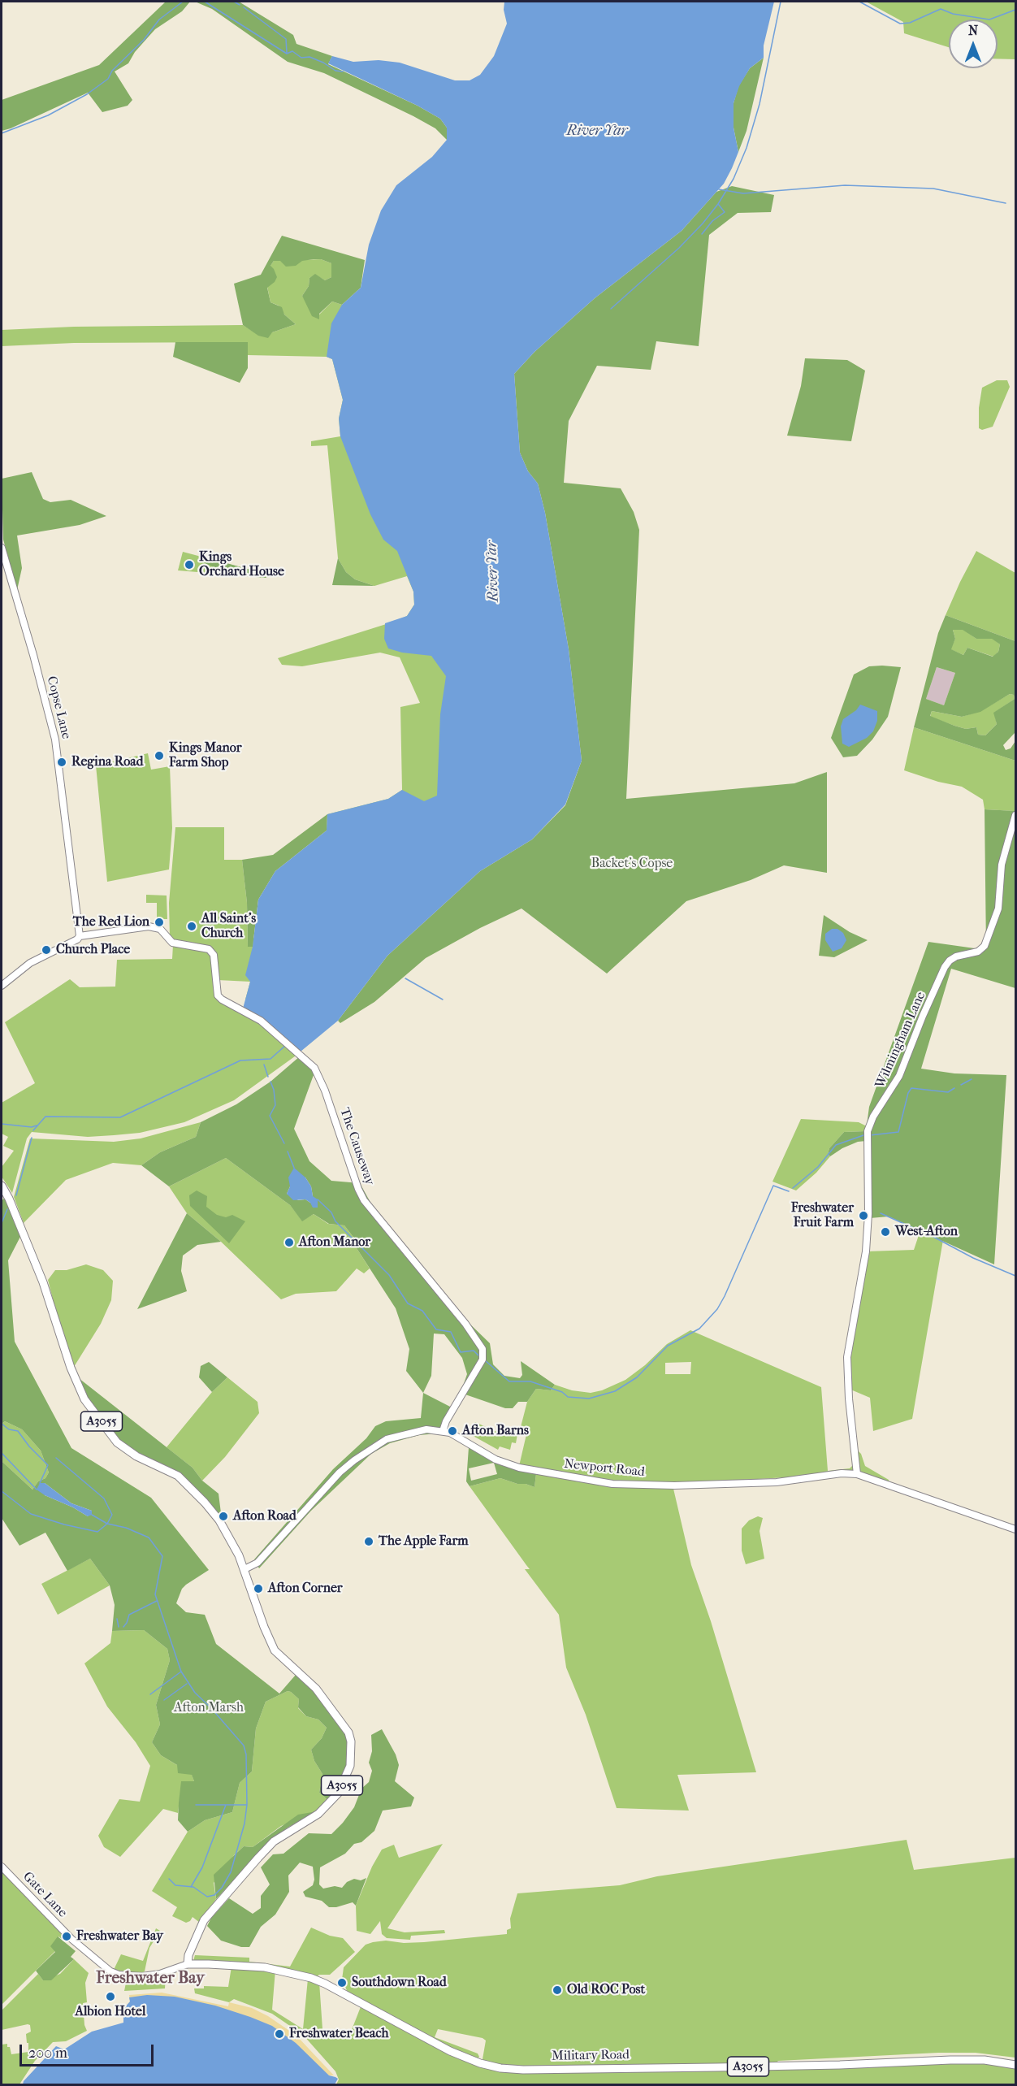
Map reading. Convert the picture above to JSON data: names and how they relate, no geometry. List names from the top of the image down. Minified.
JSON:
{"streets":{"main road":["A3055","Newport Road","Military Road"],"street":["Copse Lane","Wilmingham Lane","The Causeway","Gate Lane"]},"crossings":[["Copse Lane","The Causeway"],["Wilmingham Lane","Newport Road"],["The Causeway","Newport Road"],["A3055","Newport Road"],["A3055","Gate Lane"],["A3055","Military Road"],["Gate Lane","Military Road"]],"districts":["Freshwater Bay"],"water":["River Yar"],"parks":["Backet's Copse","Afton Marsh"],"places":["Kings Orchard House","Kings Manor Farm Shop","Regina Road","The Red Lion","All Saint's Church","Church Place","Freshwater Fruit Farm","West-Afton","Afton Manor","Afton Barns","Afton Road","The Apple Farm","Afton Corner","Freshwater Bay","Southdown Road","Old ROC Post","Albion Hotel","Freshwater Beach"],"scale_bar":"200 m","north":"top"}
